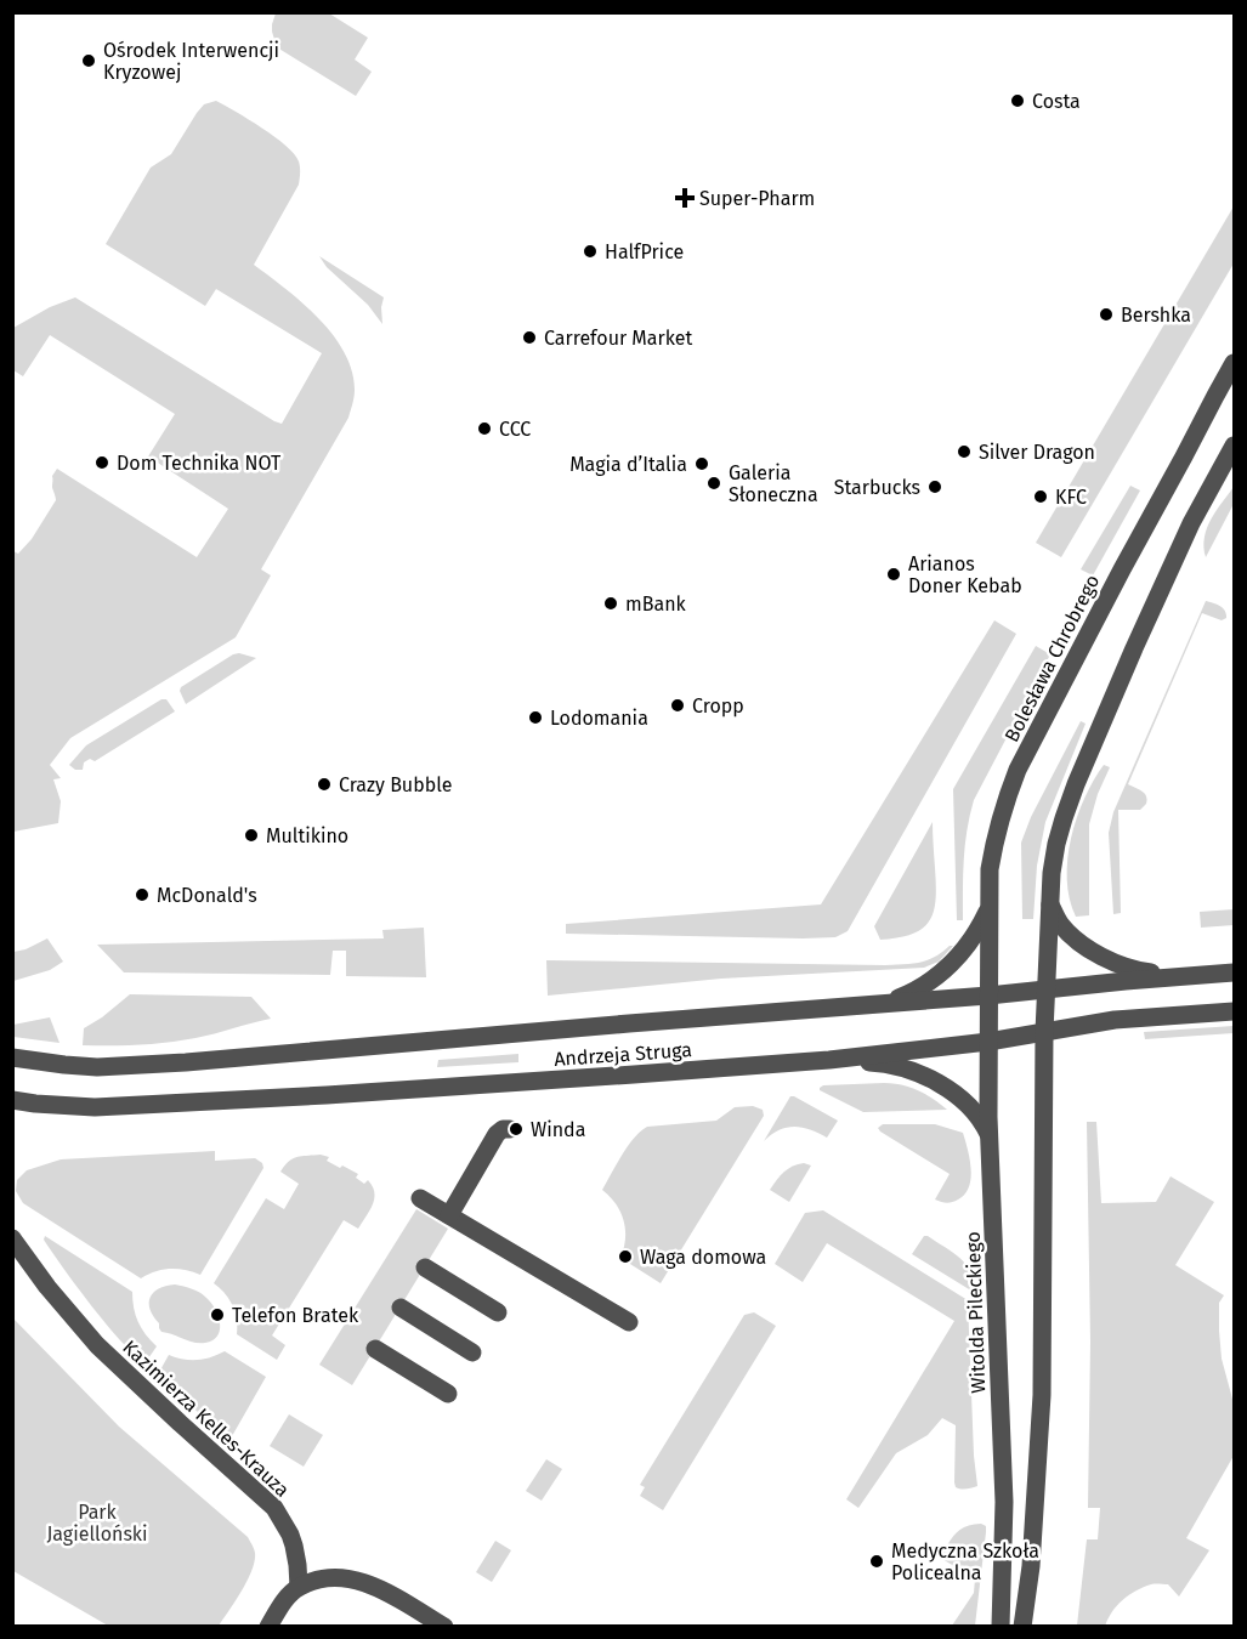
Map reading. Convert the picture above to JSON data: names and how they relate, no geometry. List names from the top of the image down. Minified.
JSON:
{"streets":{"street":["Bolesława Chrobrego","Andrzeja Struga","Witolda Pileckiego","Kazimierza Kelles-Krauza"]},"crossings":[["Bolesława Chrobrego","Andrzeja Struga"],["Bolesława Chrobrego","Witolda Pileckiego"],["Andrzeja Struga","Witolda Pileckiego"]],"parks":["Park Jagielloński"],"places":{"other":["Ośrodek Interwencji Kryzowej","Costa","HalfPrice","Bershka","Carrefour Market","CCC","Silver Dragon","Dom Technika NOT","Magia d’Italia","Galeria Słoneczna","Starbucks","KFC","Arianos Doner Kebab","mBank","Cropp","Lodomania","Crazy Bubble","Multikino","McDonald's","Winda","Waga domowa","Telefon Bratek","Medyczna Szkoła Policealna"],"health":["Super-Pharm"]}}
